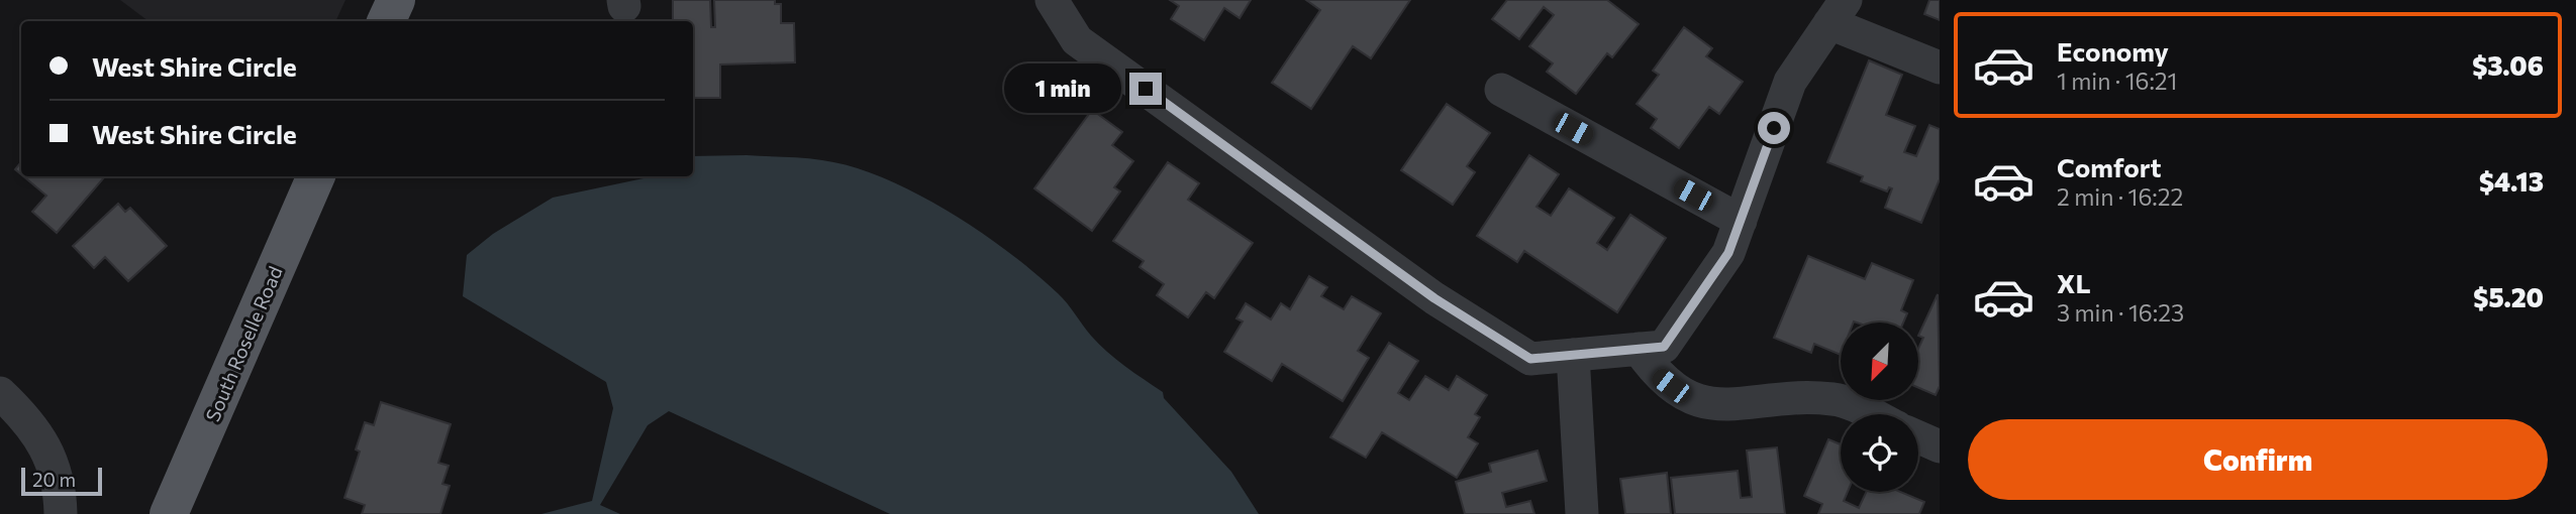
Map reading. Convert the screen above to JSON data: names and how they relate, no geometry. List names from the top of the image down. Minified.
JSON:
{"streets":{"main road":["South Roselle Road"]},"scale_bar":"20 m","north":"bottom left","page":{"list":[{"name":"Economy","note":"1 min · 16:21","value":"$3.06"},{"name":"Comfort","note":"2 min · 16:22","value":"$4.13"},{"name":"XL","note":"3 min · 16:23","value":"$5.20"}],"banner":["West Shire Circle","West Shire Circle"],"bubble":"1 min","buttons":"Confirm","scale":"20 m"}}
